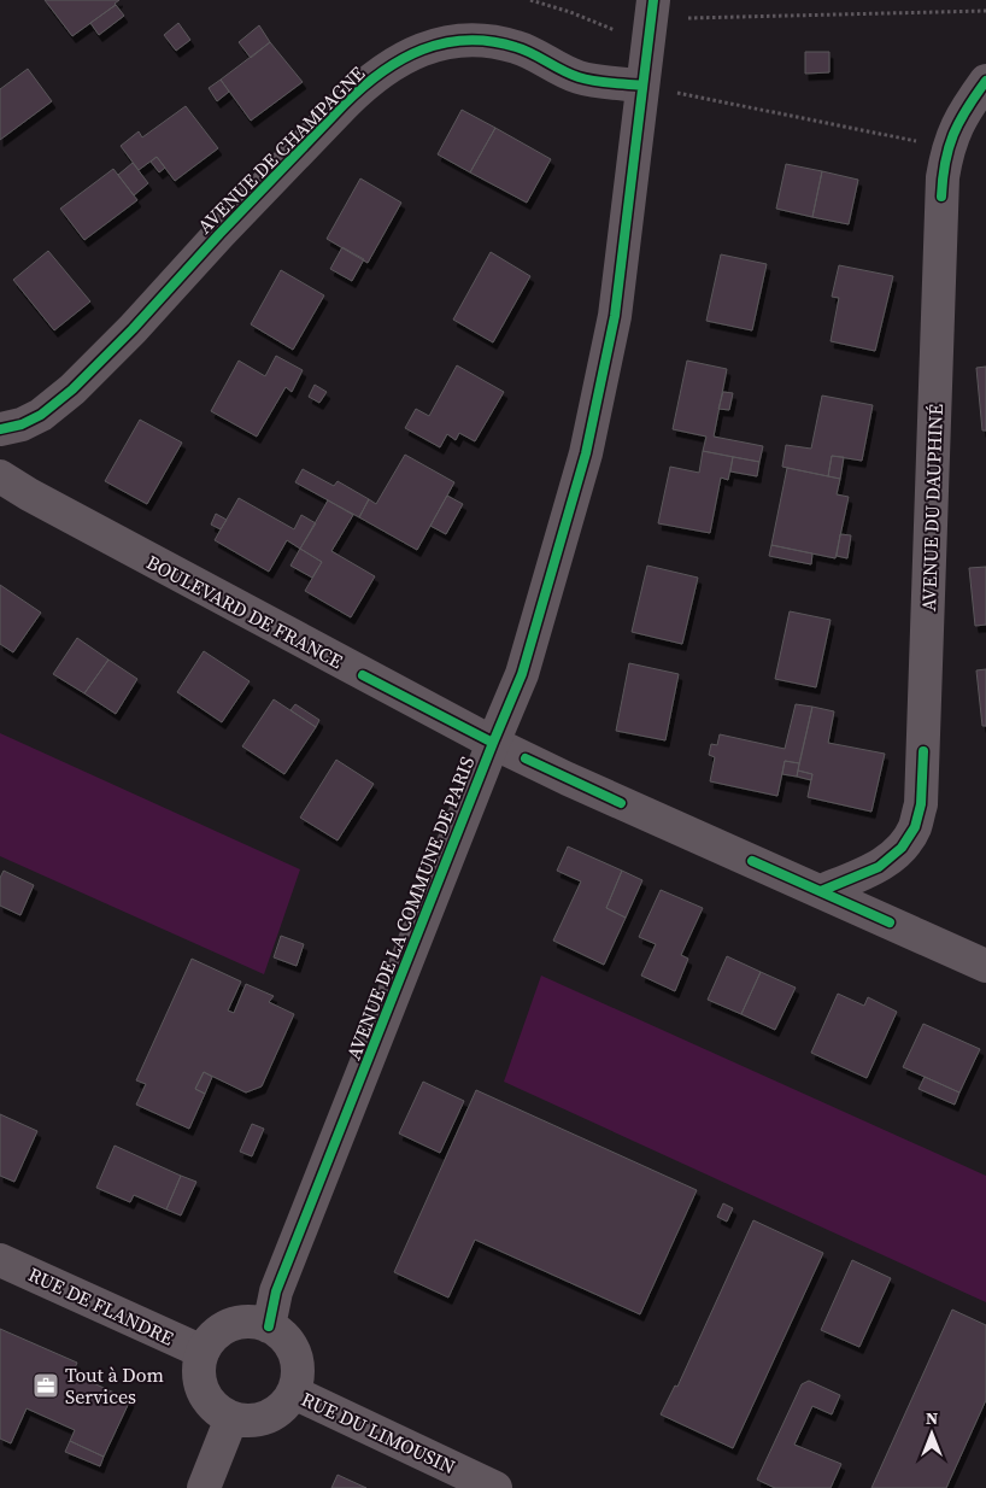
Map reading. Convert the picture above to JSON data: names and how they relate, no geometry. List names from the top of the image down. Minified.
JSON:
{"streets":{"street":["AVENUE DE CHAMPAGNE","AVENUE DU DAUPHINÉ","BOULEVARD DE FRANCE","AVENUE DE LA COMMUNE DE PARIS","RUE DE FLANDRE","RUE DU LIMOUSIN"]},"crossings":[["AVENUE DE CHAMPAGNE","AVENUE DE LA COMMUNE DE PARIS"],["AVENUE DU DAUPHINÉ","BOULEVARD DE FRANCE"],["BOULEVARD DE FRANCE","AVENUE DE LA COMMUNE DE PARIS"],["AVENUE DE LA COMMUNE DE PARIS","RUE DE FLANDRE"],["AVENUE DE LA COMMUNE DE PARIS","RUE DU LIMOUSIN"],["RUE DE FLANDRE","RUE DU LIMOUSIN"]],"places":{"office":["Tout à Dom Services"]},"north":"top"}
